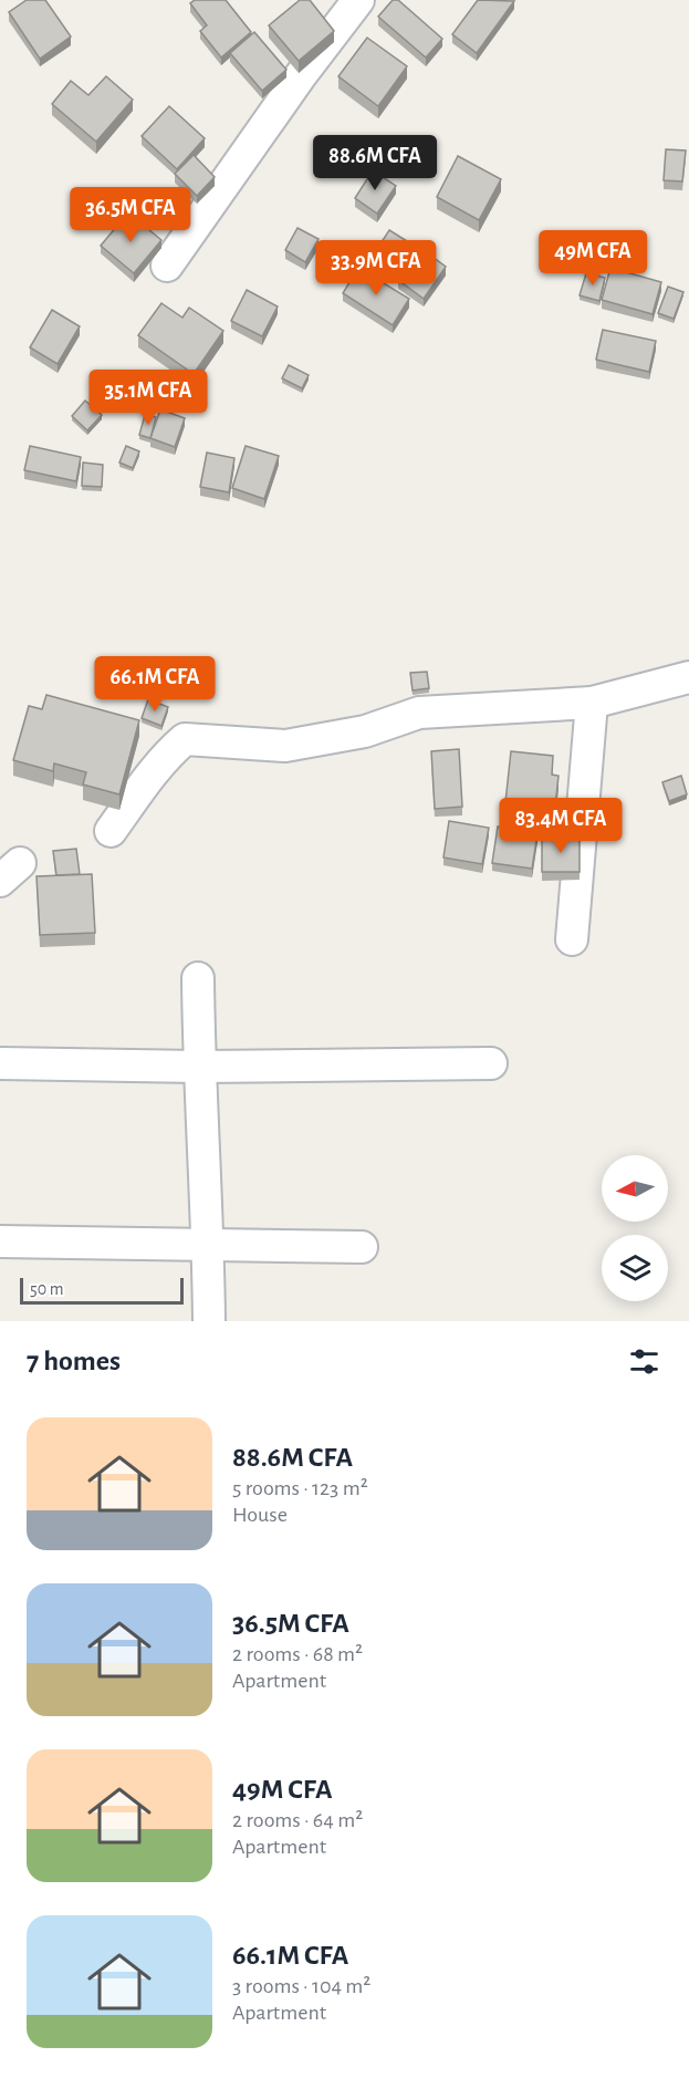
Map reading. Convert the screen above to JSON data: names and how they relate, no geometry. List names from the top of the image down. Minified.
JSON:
{"scale_bar":"50 m","north":"left","page":{"price":["88.6M CFA","36.5M CFA","49M CFA","33.9M CFA","35.1M CFA","66.1M CFA","83.4M CFA"],"scale":"50 m","heading":"7 homes","list":[{"name":"88.6M CFA","note":"5 rooms · 123 m² · House"},{"name":"36.5M CFA","note":"2 rooms · 68 m² · Apartment"},{"name":"49M CFA","note":"2 rooms · 64 m² · Apartment"},{"name":"66.1M CFA","note":"3 rooms · 104 m² · Apartment"}]}}
